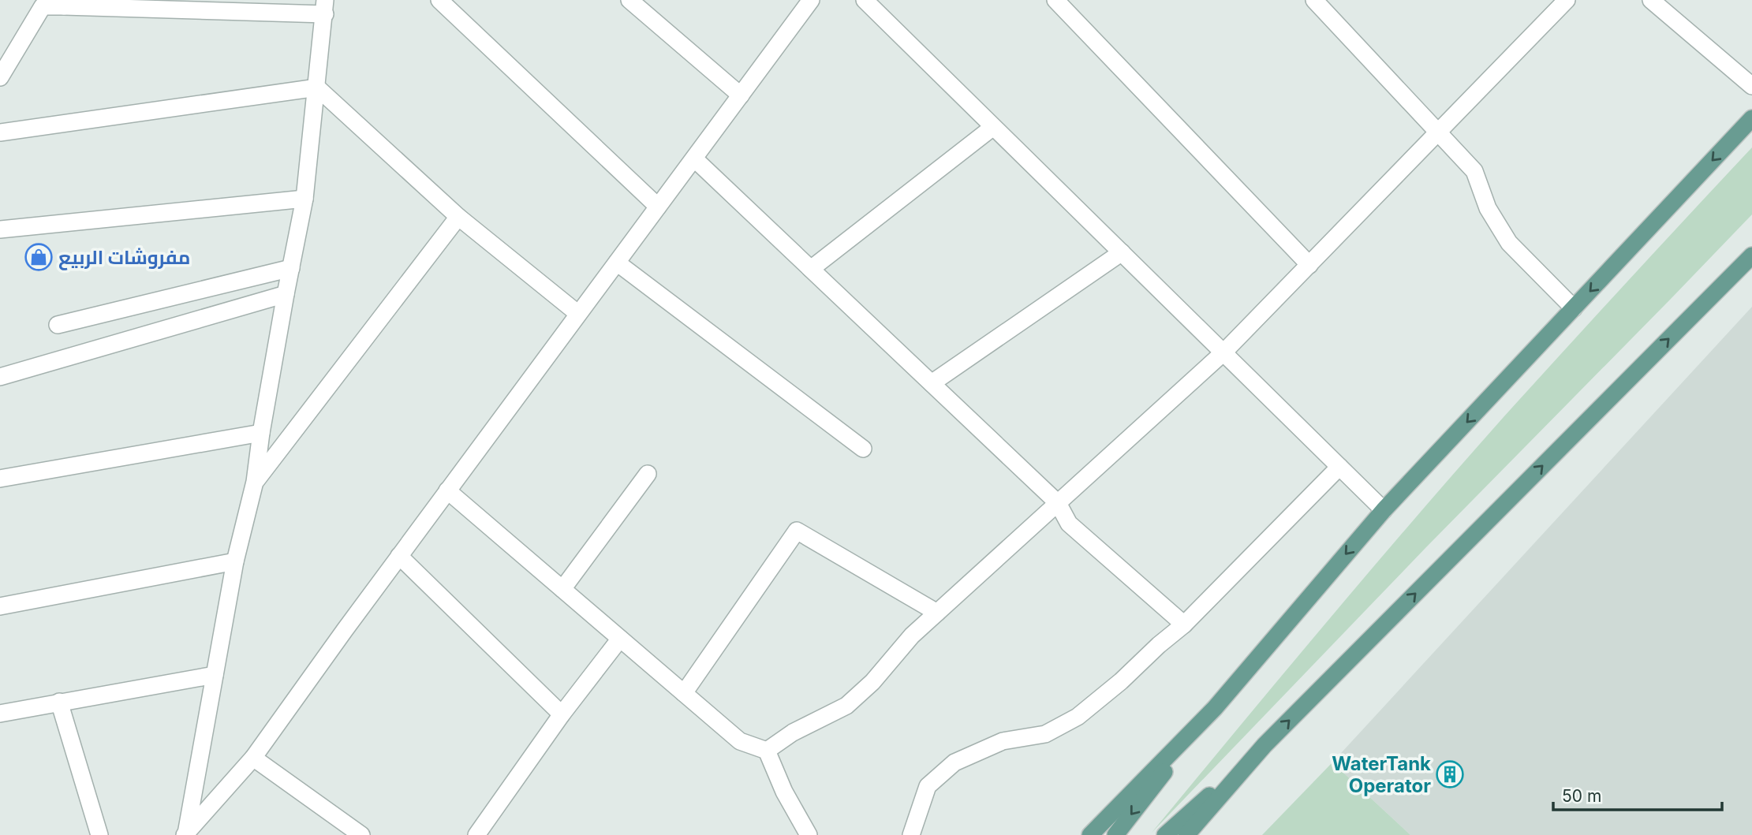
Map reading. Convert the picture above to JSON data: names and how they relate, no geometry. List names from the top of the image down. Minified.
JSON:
{"places":{"shop":["مفروشات الربيع"],"building":["WaterTank Operator"]},"scale_bar":"50 m"}
